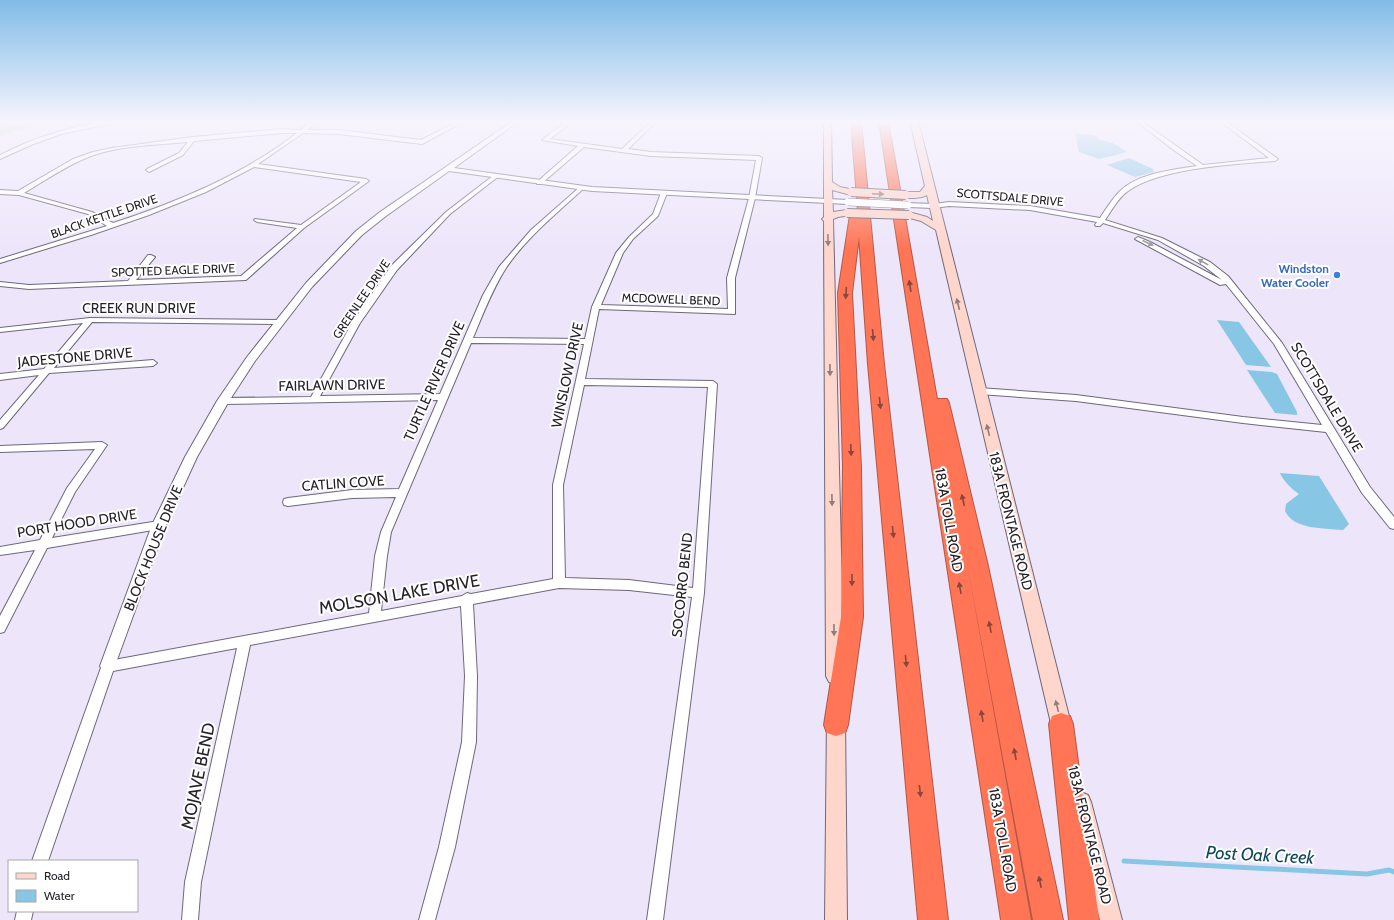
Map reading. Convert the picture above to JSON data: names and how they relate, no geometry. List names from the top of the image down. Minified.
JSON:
{"streets":{"highway":["183A TOLL ROAD"],"main road":["183A FRONTAGE ROAD"],"street":["SCOTTSDALE DRIVE","BLACK KETTLE DRIVE","SPOTTED EAGLE DRIVE","GREENLEE DRIVE","MCDOWELL BEND","CREEK RUN DRIVE","JADESTONE DRIVE","WINSLOW DRIVE","TURTLE RIVER DRIVE","FAIRLAWN DRIVE","CATLIN COVE","PORT HOOD DRIVE","BLOCK HOUSE DRIVE","SOCORRO BEND","MOLSON LAKE DRIVE","MOJAVE BEND"]},"crossings":[["SCOTTSDALE DRIVE","GREENLEE DRIVE"],["SCOTTSDALE DRIVE","MCDOWELL BEND"],["SCOTTSDALE DRIVE","WINSLOW DRIVE"],["SCOTTSDALE DRIVE","TURTLE RIVER DRIVE"],["SCOTTSDALE DRIVE","183A FRONTAGE ROAD"],["SCOTTSDALE DRIVE","BLOCK HOUSE DRIVE"],["BLACK KETTLE DRIVE","SPOTTED EAGLE DRIVE"],["GREENLEE DRIVE","FAIRLAWN DRIVE"],["MCDOWELL BEND","WINSLOW DRIVE"],["CREEK RUN DRIVE","BLOCK HOUSE DRIVE"],["WINSLOW DRIVE","SOCORRO BEND"],["WINSLOW DRIVE","MOLSON LAKE DRIVE"],["TURTLE RIVER DRIVE","FAIRLAWN DRIVE"],["TURTLE RIVER DRIVE","CATLIN COVE"],["TURTLE RIVER DRIVE","MOLSON LAKE DRIVE"],["FAIRLAWN DRIVE","BLOCK HOUSE DRIVE"],["PORT HOOD DRIVE","BLOCK HOUSE DRIVE"],["BLOCK HOUSE DRIVE","MOLSON LAKE DRIVE"],["SOCORRO BEND","MOLSON LAKE DRIVE"],["MOLSON LAKE DRIVE","MOJAVE BEND"]],"one_way":["183A FRONTAGE ROAD"],"water":["Post Oak Creek"],"places":["Windston Water Cooler"],"legend":["Road","Water"]}
